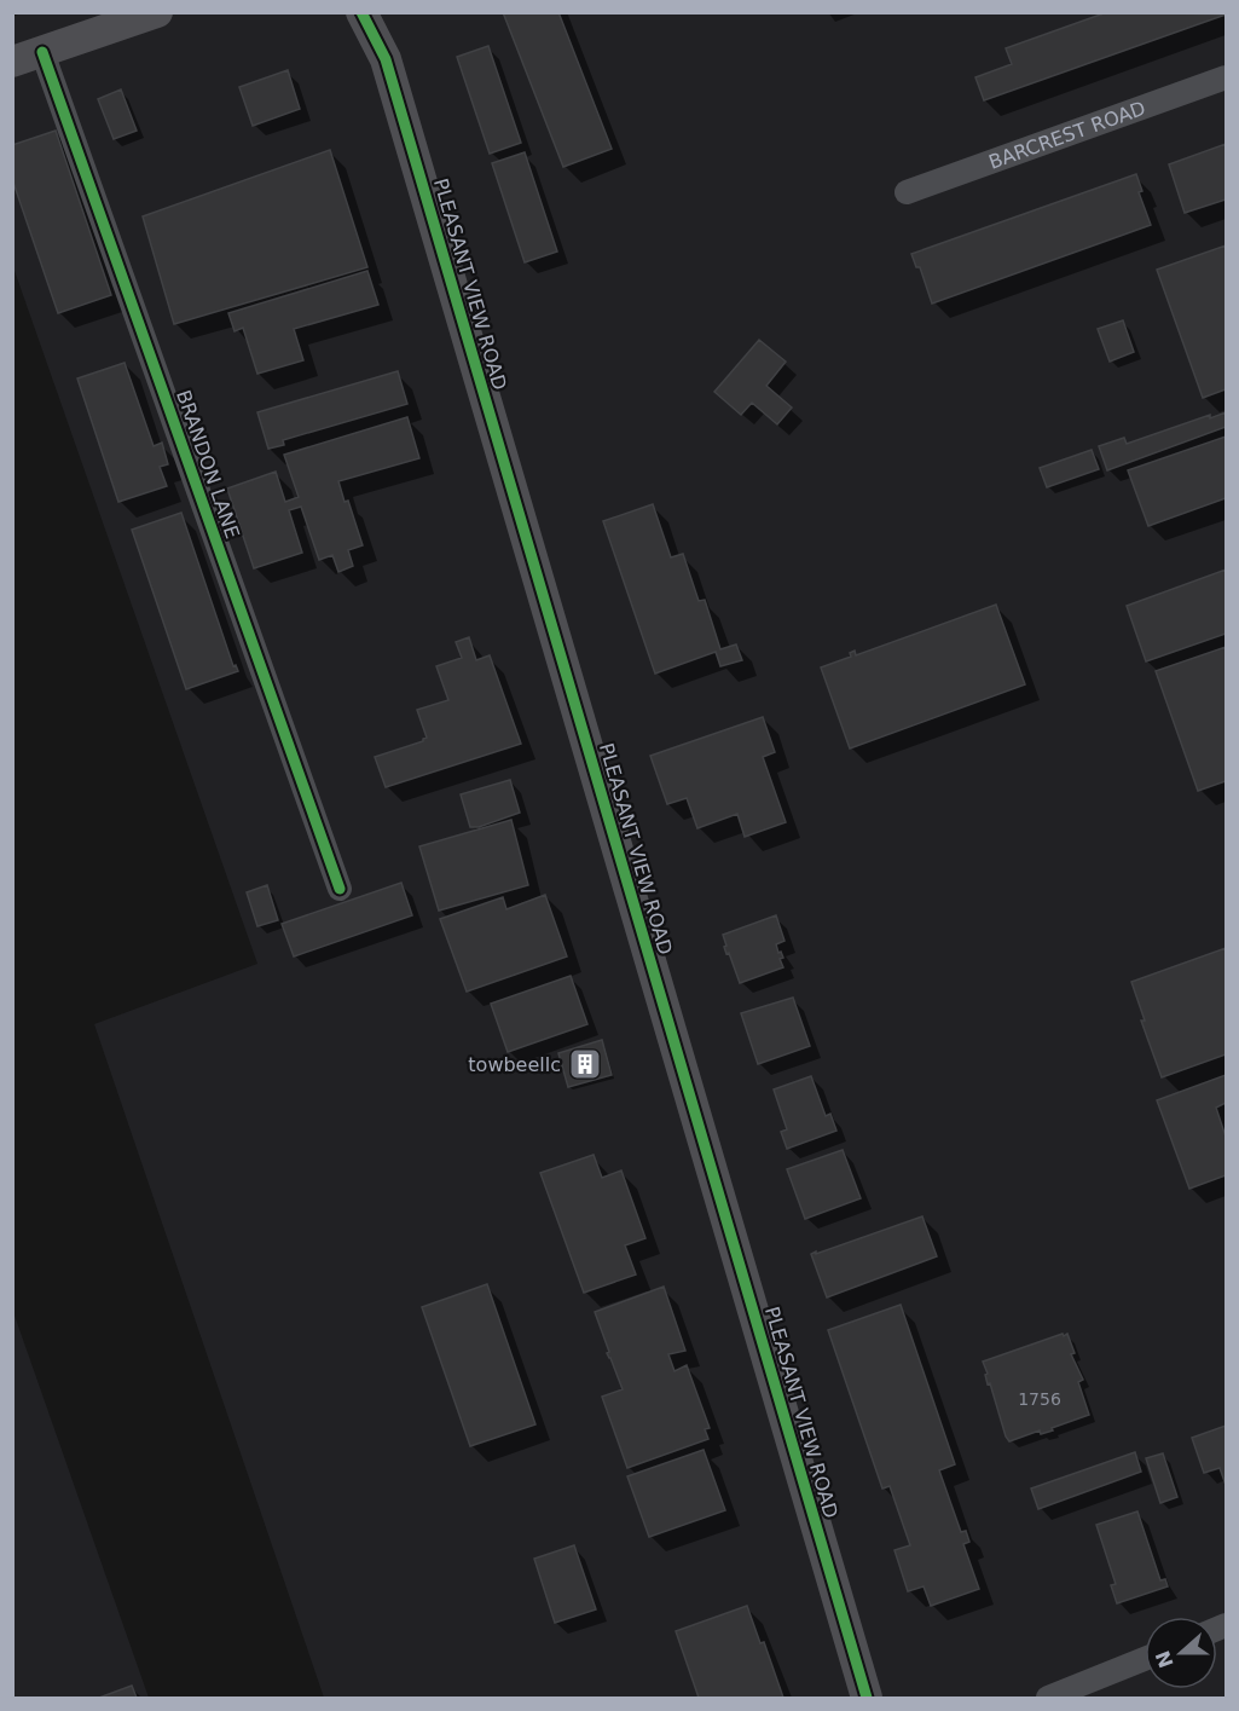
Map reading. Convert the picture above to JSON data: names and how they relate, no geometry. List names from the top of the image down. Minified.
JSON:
{"streets":{"main road":["PLEASANT VIEW ROAD"],"street":["BARCREST ROAD","BRANDON LANE"]},"places":{"building":["towbeellc"]},"house_numbers":["1756"],"north":"left"}
